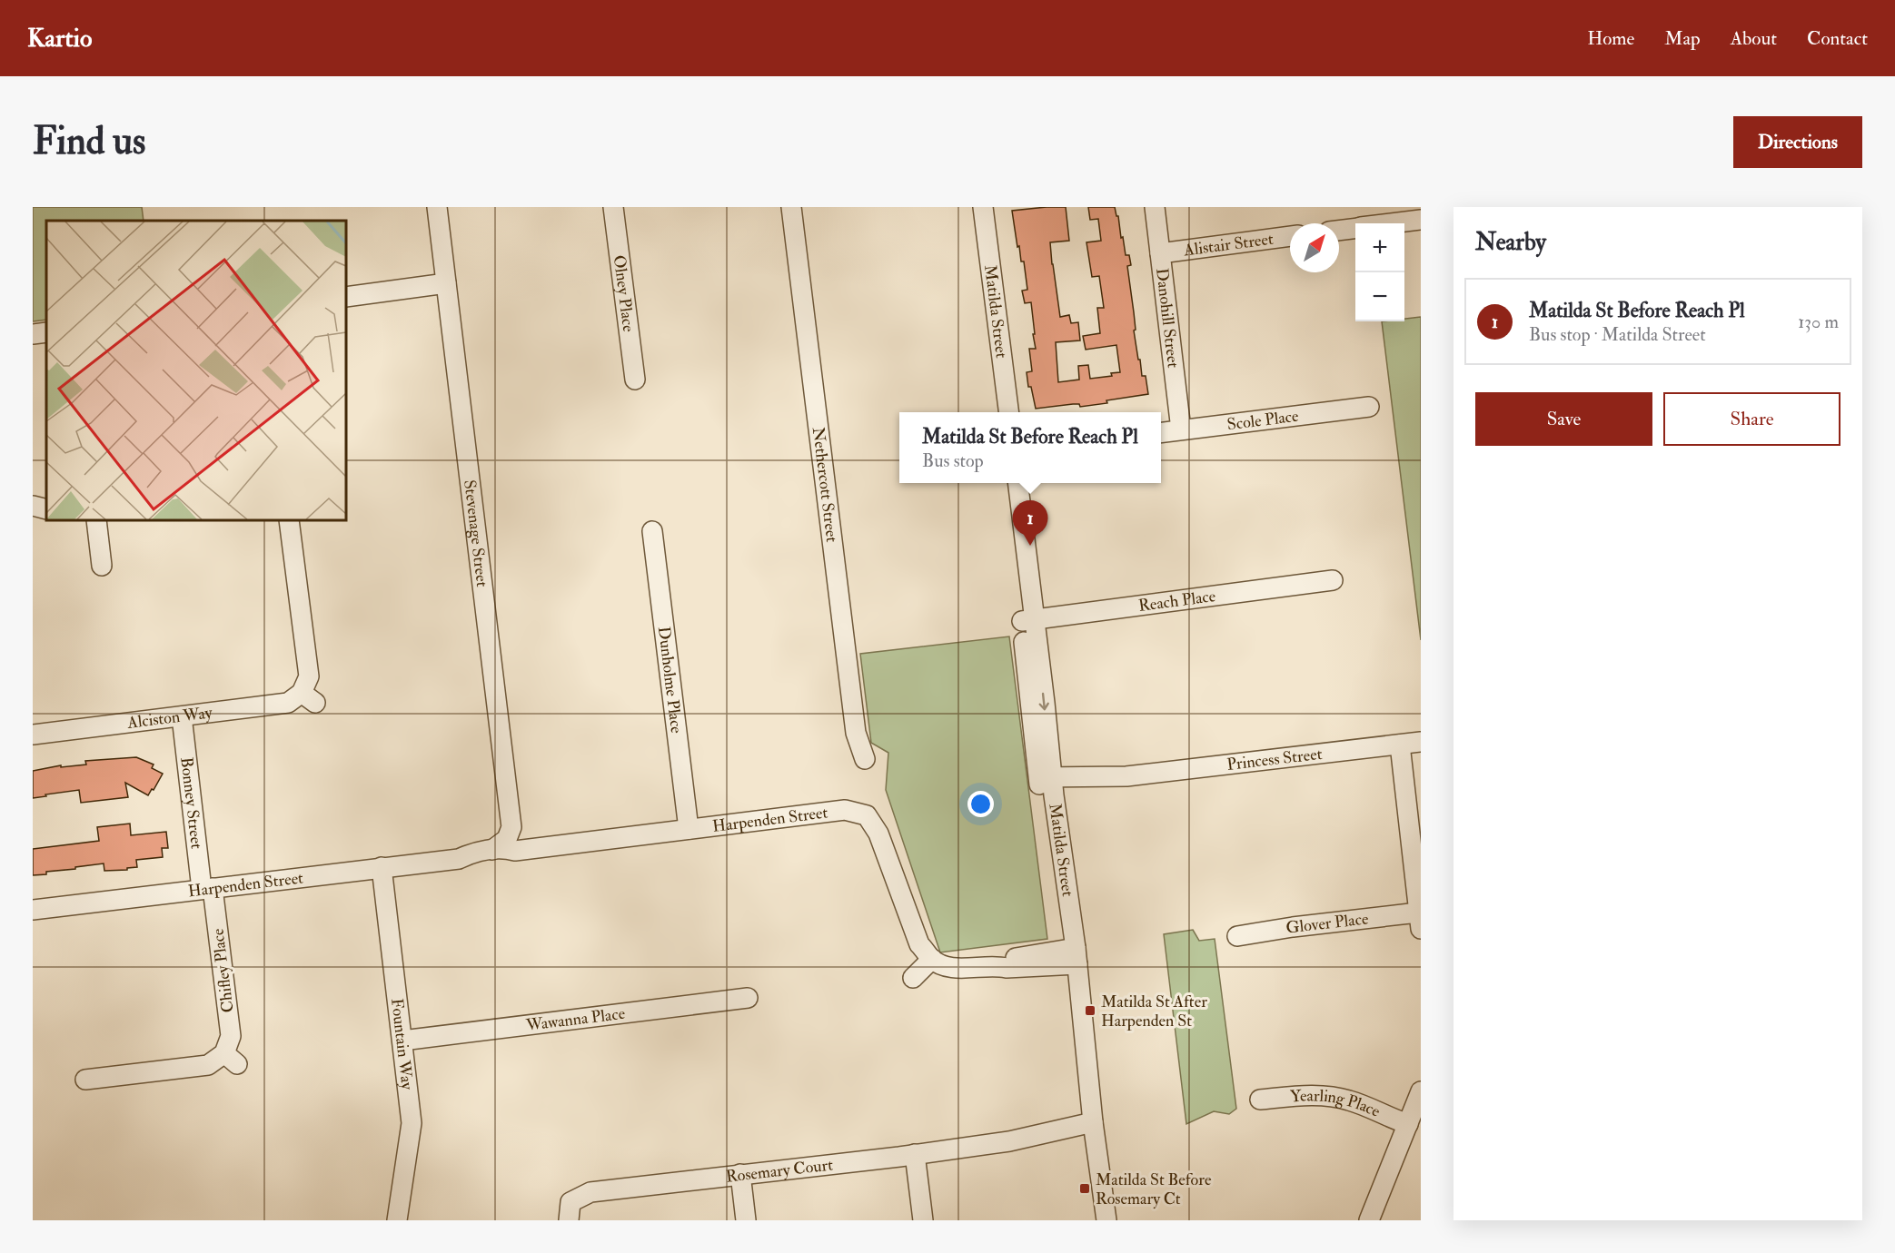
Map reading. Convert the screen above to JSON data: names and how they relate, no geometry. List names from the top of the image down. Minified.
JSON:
{"streets":{"street":["Alistair Street","Olney Place","Matilda Street","Danohill Street","Scole Place","Nethercott Street","Stevenage Street","Reach Place","Dunholme Place","Alciston Way","Princess Street","Bonney Street","Harpenden Street","Glover Place","Chifley Place","Wawanna Place","Fountain Way","Yearling Place","Rosemary Court"]},"crossings":[["Alistair Street","Danohill Street"],["Matilda Street","Reach Place"],["Matilda Street","Princess Street"],["Matilda Street","Rosemary Court"],["Danohill Street","Scole Place"],["Stevenage Street","Harpenden Street"],["Dunholme Place","Harpenden Street"],["Alciston Way","Bonney Street"],["Bonney Street","Harpenden Street"],["Bonney Street","Chifley Place"],["Harpenden Street","Chifley Place"],["Harpenden Street","Fountain Way"],["Wawanna Place","Fountain Way"]],"places":{"transit":["Matilda St After Harpenden St","Matilda St Before Rosemary Ct"]},"north":"top right","page":{"header":"Kartio","nav":["Home","Map","About","Contact"],"buttons":["Directions",["Save","Share"]],"title":"Find us","heading":"Nearby","map_buttons":["+","−"],"list":[{"mark":"1","name":"Matilda St Before Reach Pl","note":"Bus stop · Matilda Street","value":"130 m"}],"popup":["Matilda St Before Reach Pl","Bus stop"],"pins":"1"}}
